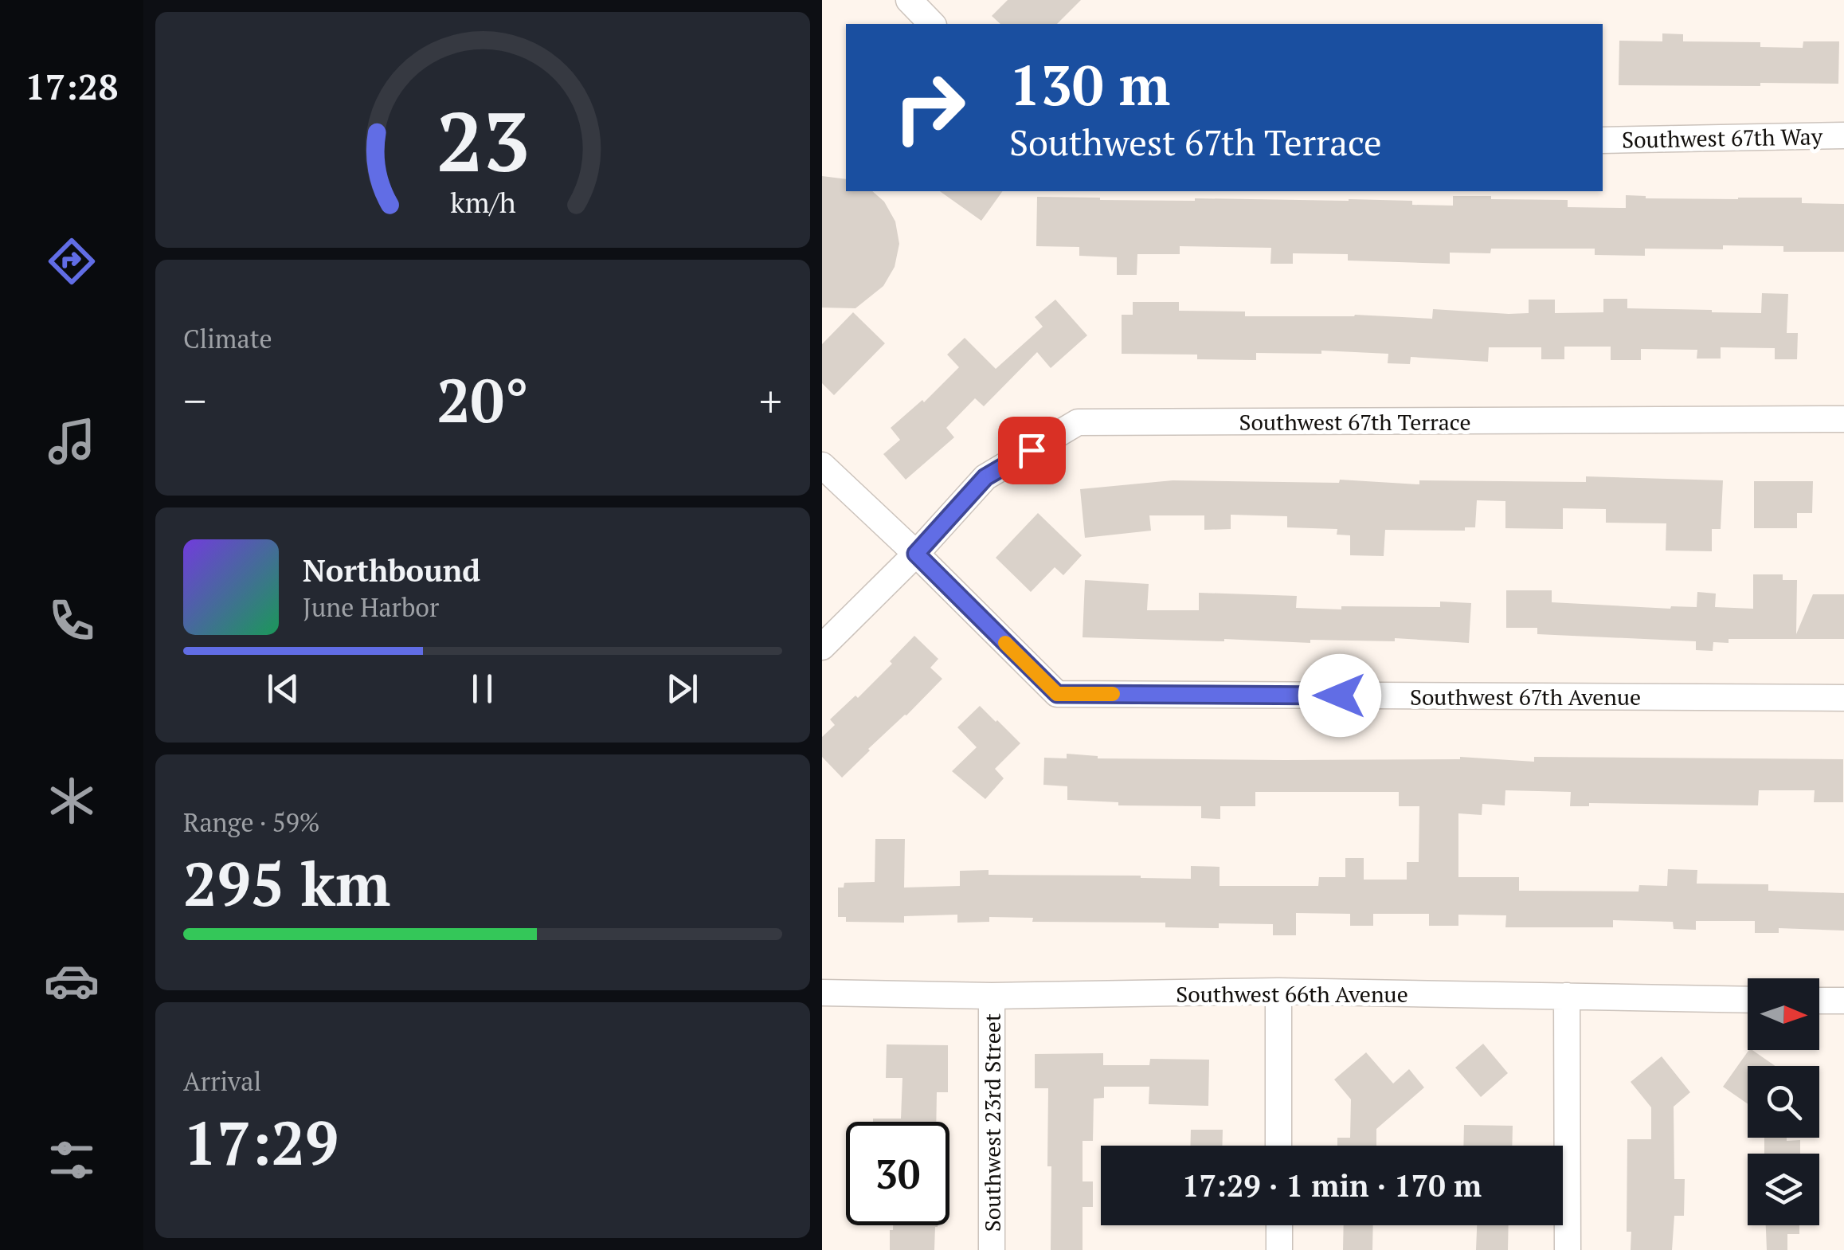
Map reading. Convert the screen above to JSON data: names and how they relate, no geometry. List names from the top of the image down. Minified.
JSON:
{"streets":{"street":["Southwest 67th Way","Southwest 67th Terrace","Southwest 67th Avenue","Southwest 66th Avenue","Southwest 23rd Street"]},"crossings":[["Southwest 67th Terrace","Southwest 67th Avenue"],["Southwest 66th Avenue","Southwest 23rd Street"]],"north":"right","page":{"tabs":"17:28","turn":["130 m","Southwest 67th Terrace"],"tile":["Climate",["Range · 59%","295 km"],["Arrival","17:29"]],"heat":["−","20°","+"],"song":["Northbound","June Harbor"],"limit":"30","trip":"17:29 · 1 min · 170 m","gauge":["23","km/h"]}}
